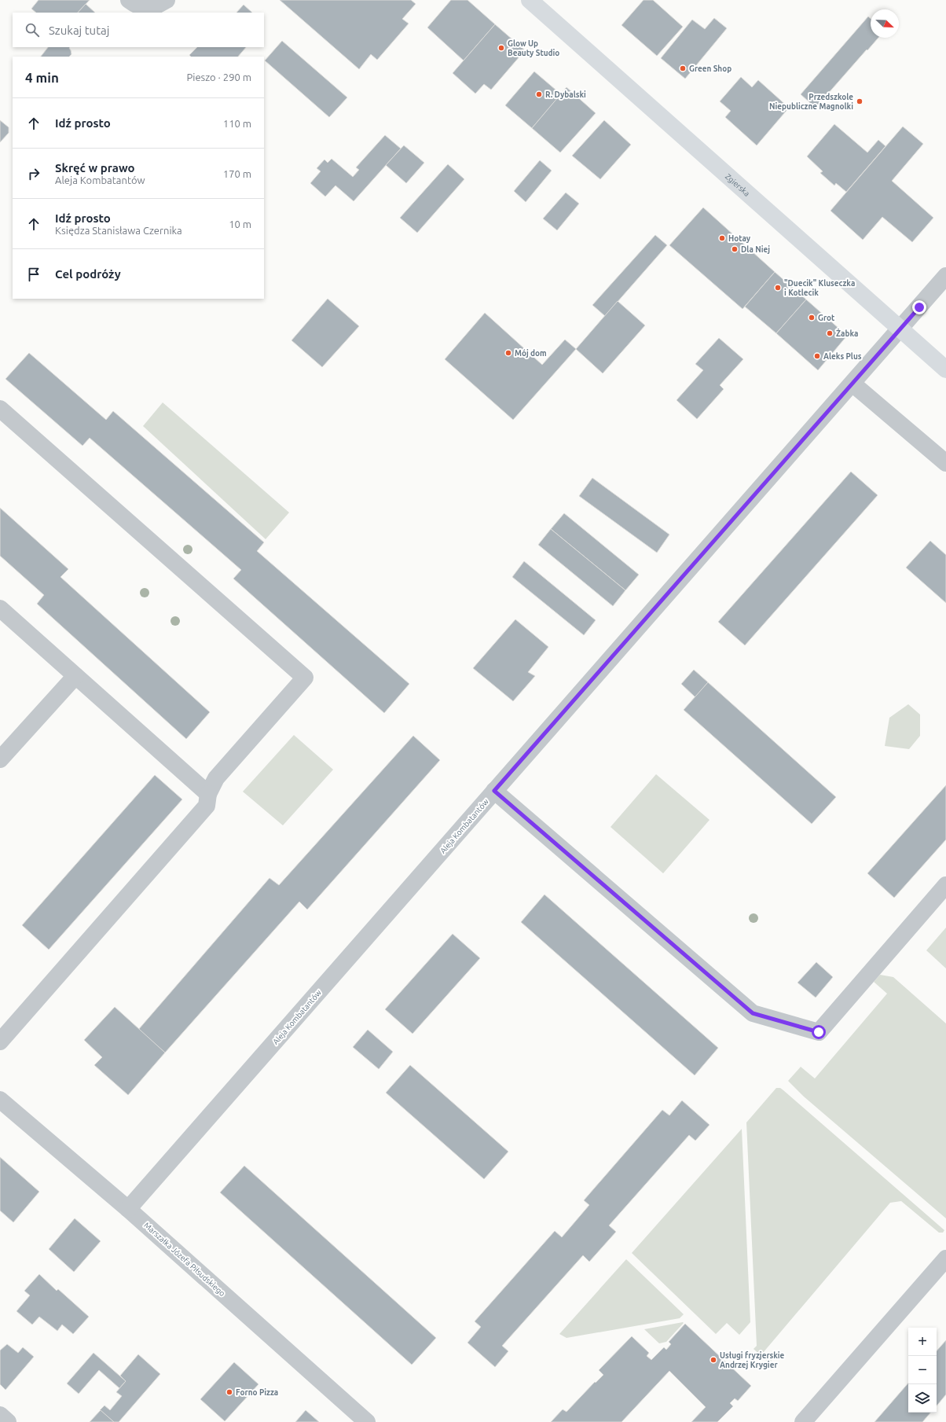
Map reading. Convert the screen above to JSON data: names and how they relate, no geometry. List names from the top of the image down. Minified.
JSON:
{"streets":{"main road":["Zgierska"],"street":["Aleja Kombatantów","Marszałka Józefa Piłsudskiego"]},"crossings":[["Zgierska","Aleja Kombatantów"],["Aleja Kombatantów","Marszałka Józefa Piłsudskiego"]],"places":["Glow Up Beauty Studio","Green Shop","R. Dybalski","Przedszkole Niepubliczne Magnolki","Hotay","Dla Niej","\"Duecik\" Kluseczka i Kotlecik","Grot","Żabka","Mój dom","Aleks Plus","Usługi fryzjerskie Andrzej Krygier","Forno Pizza"],"north":"bottom right","page":{"search":"Szukaj tutaj","heading":["4 min","Pieszo · 290 m"],"list":[["Idź prosto","110 m"],["Skręć w prawo","Aleja Kombatantów","170 m"],["Idź prosto","Księdza Stanisława Czernika","10 m"],"Cel podróży"],"map_buttons":["+","−"]}}
